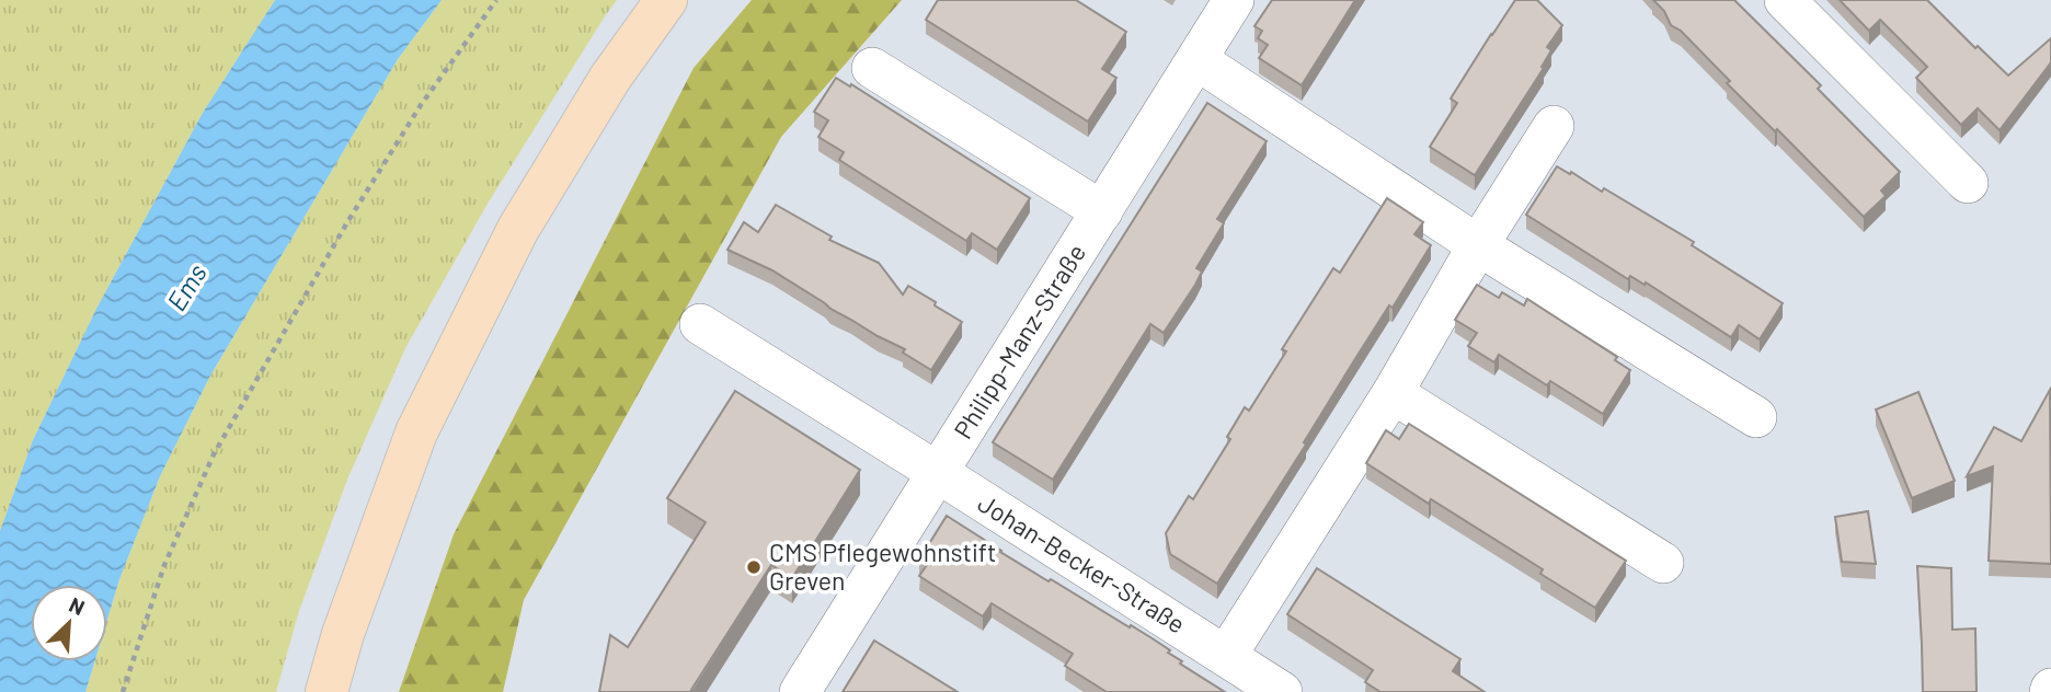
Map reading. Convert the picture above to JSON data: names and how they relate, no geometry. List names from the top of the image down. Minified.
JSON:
{"streets":{"street":["Philipp-Manz-Straße","Johan-Becker-Straße"]},"crossings":[["Philipp-Manz-Straße","Johan-Becker-Straße"]],"water":["Ems"],"places":["CMS Pflegewohnstift Greven"],"north":"top right"}
